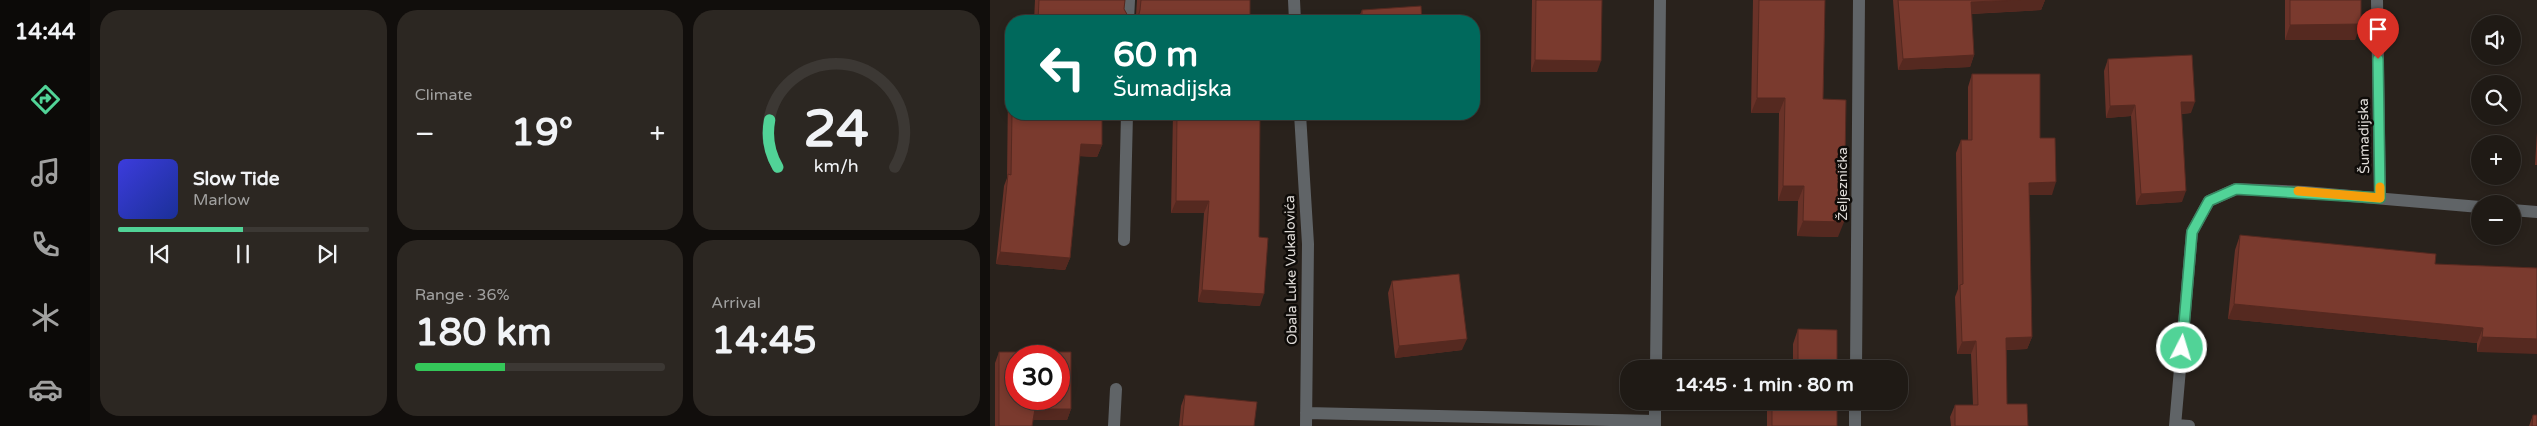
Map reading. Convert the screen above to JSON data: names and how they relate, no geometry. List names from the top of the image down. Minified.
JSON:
{"streets":{"street":["Šumadijska","Željeznička","Obala Luke Vukalovića"]},"page":{"tabs":"14:44","tile":["Climate",["Range · 36%","180 km"],["Arrival","14:45"]],"map_buttons":["+","−"],"turn":["60 m","Šumadijska"],"heat":["−","19°","+"],"song":["Slow Tide","Marlow"],"limit":"30","trip":"14:45 · 1 min · 80 m","gauge":["24","km/h"]}}
